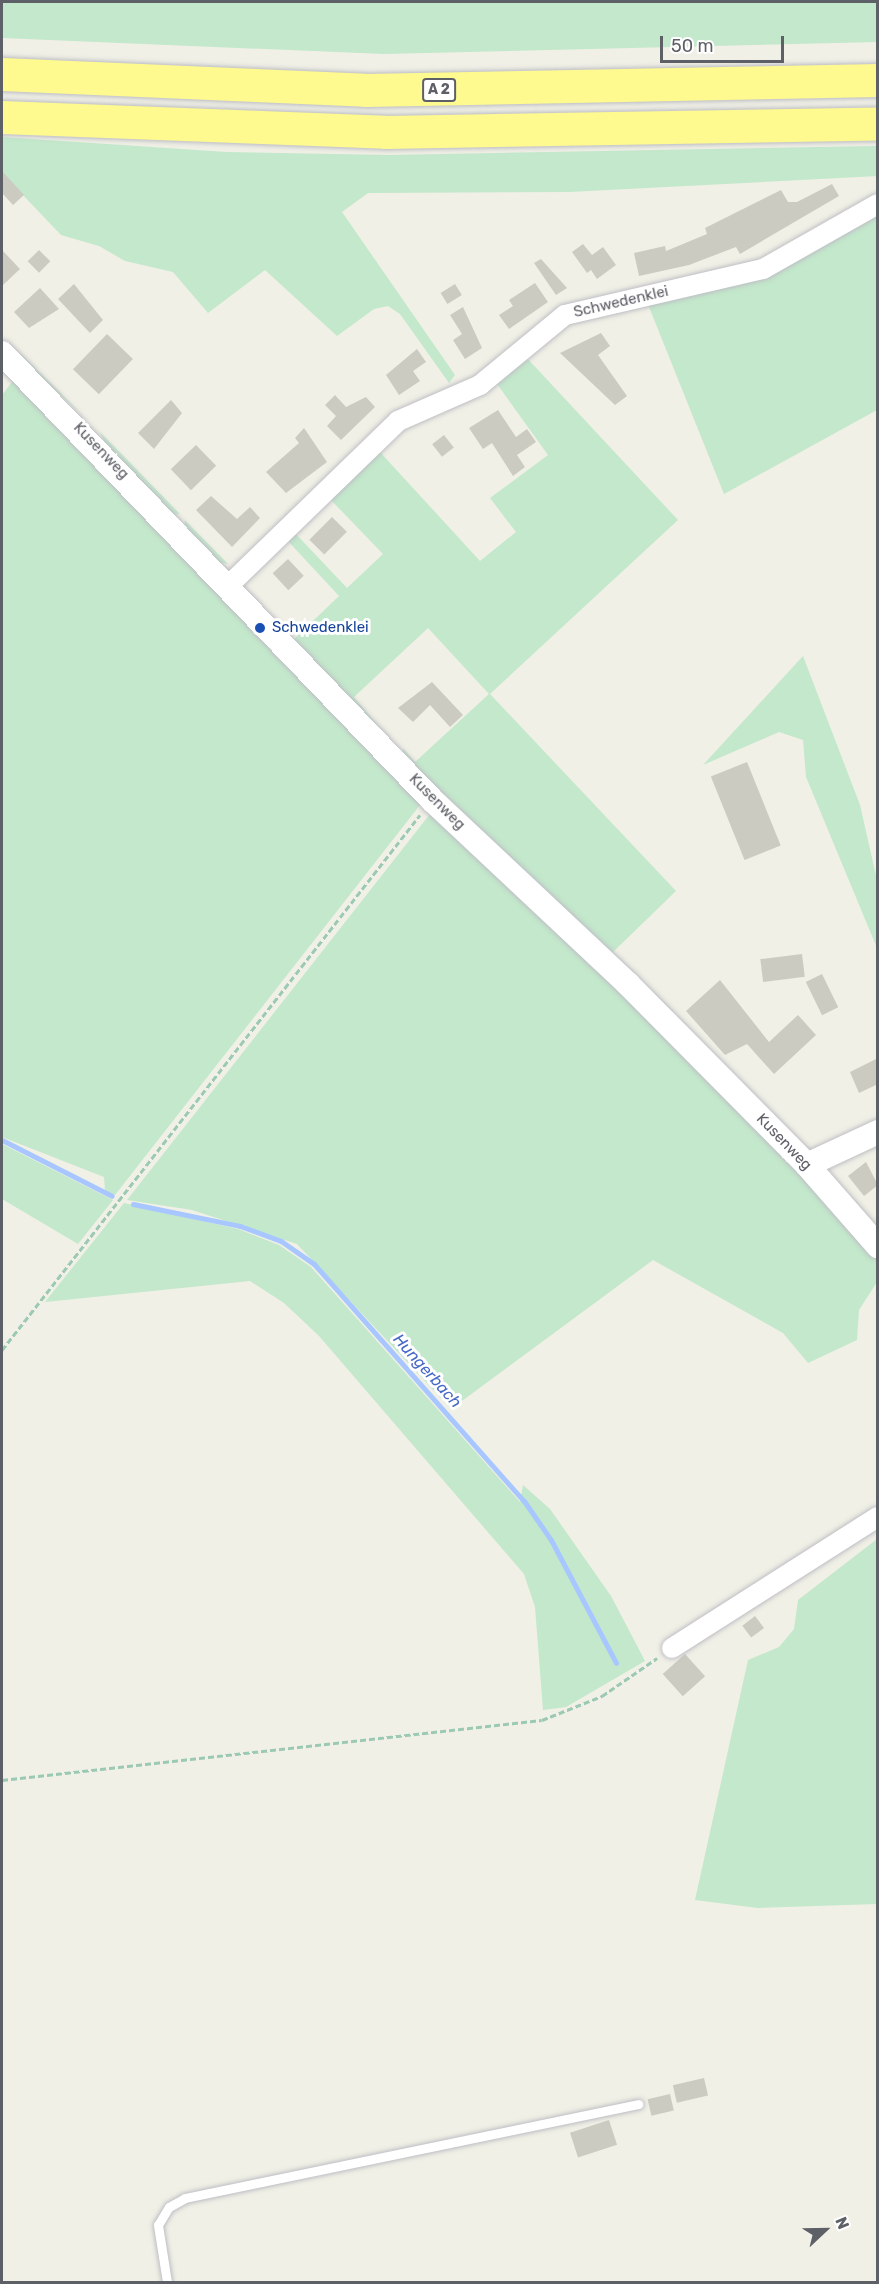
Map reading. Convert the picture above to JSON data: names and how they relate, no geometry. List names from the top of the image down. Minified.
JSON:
{"streets":{"highway":["A 2"],"street":["Schwedenklei","Kusenweg"]},"crossings":[["Schwedenklei","Kusenweg"]],"water":["Hungerbach"],"places":["Schwedenklei"],"scale_bar":"50 m","north":"right"}
